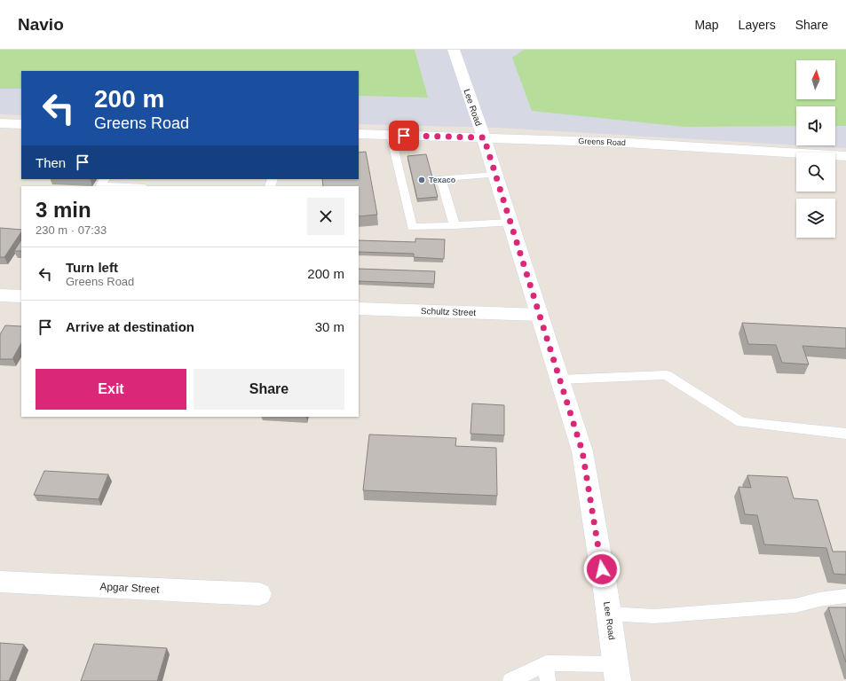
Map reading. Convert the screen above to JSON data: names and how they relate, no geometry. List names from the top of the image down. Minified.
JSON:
{"streets":{"main road":["Lee Road","Greens Road","Schultz Street","Apgar Street"]},"crossings":[["Lee Road","Greens Road"],["Lee Road","Schultz Street"]],"places":["Texaco"],"north":"top","page":{"header":"Navio","nav":["Map","Layers","Share"],"turn":["200 m","Greens Road"],"then":"Then","heading":["3 min","230 m · 07:33"],"list":[{"name":"Turn left","note":"Greens Road","value":"200 m"},{"name":"Arrive at destination","value":"30 m"}],"buttons":["Exit","Share"]}}
